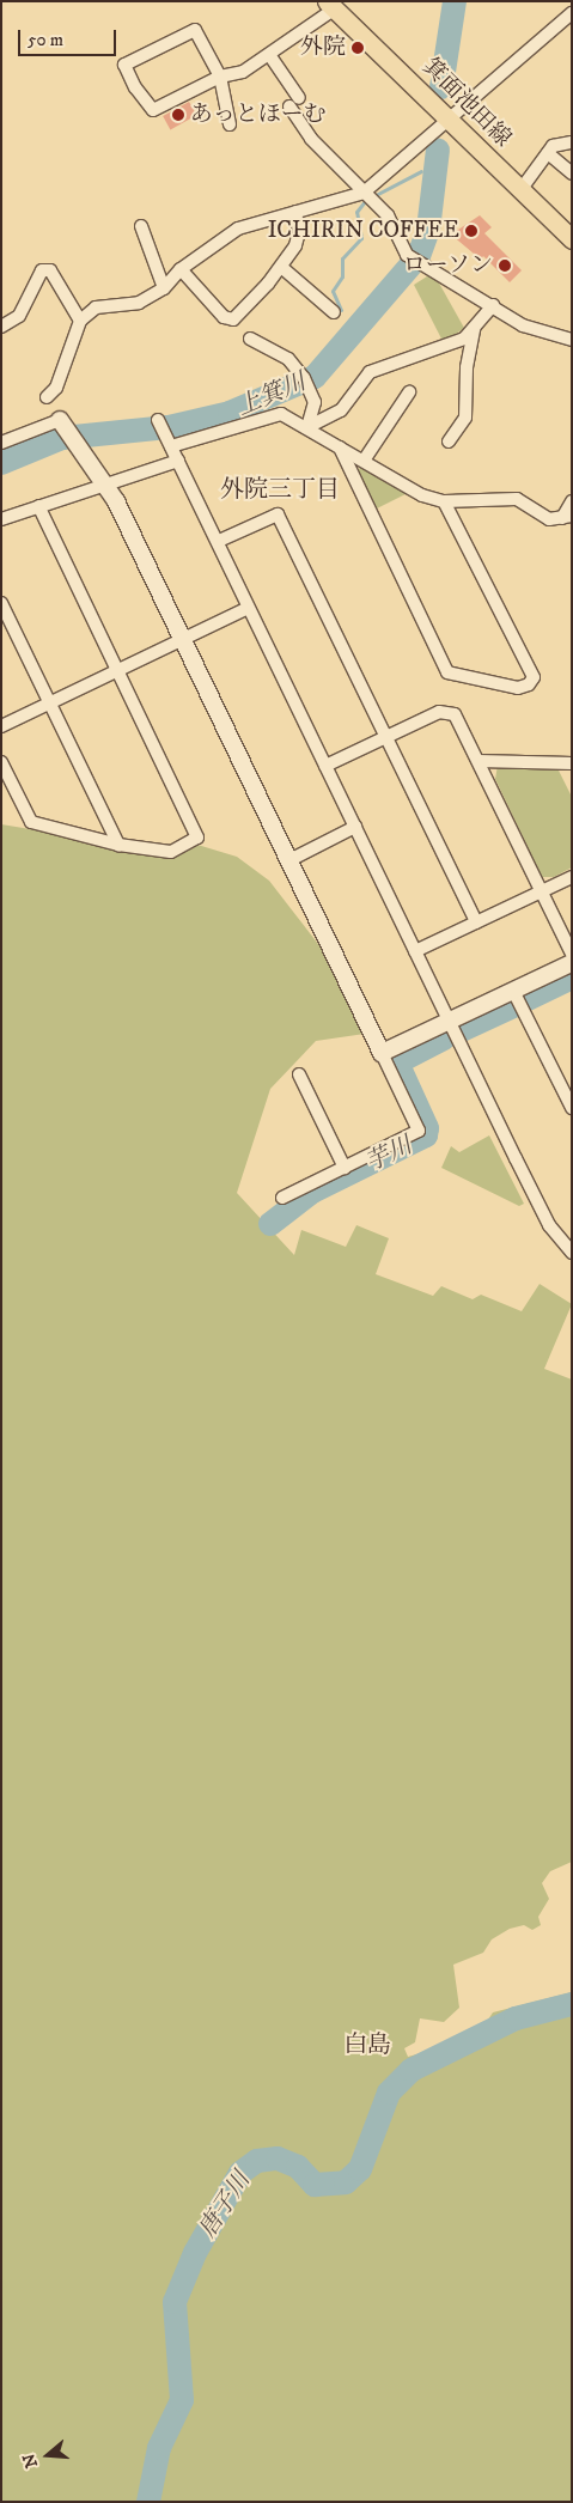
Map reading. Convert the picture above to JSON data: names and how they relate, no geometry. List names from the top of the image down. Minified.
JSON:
{"streets":{"main road":["箕面池田線"]},"districts":["外院三丁目","白島"],"water":["上箕川","芋川","唐子川"],"places":["外院","あっとほーむ","ICHIRIN COFFEE","ローソン"],"scale_bar":"50 m","north":"left"}
